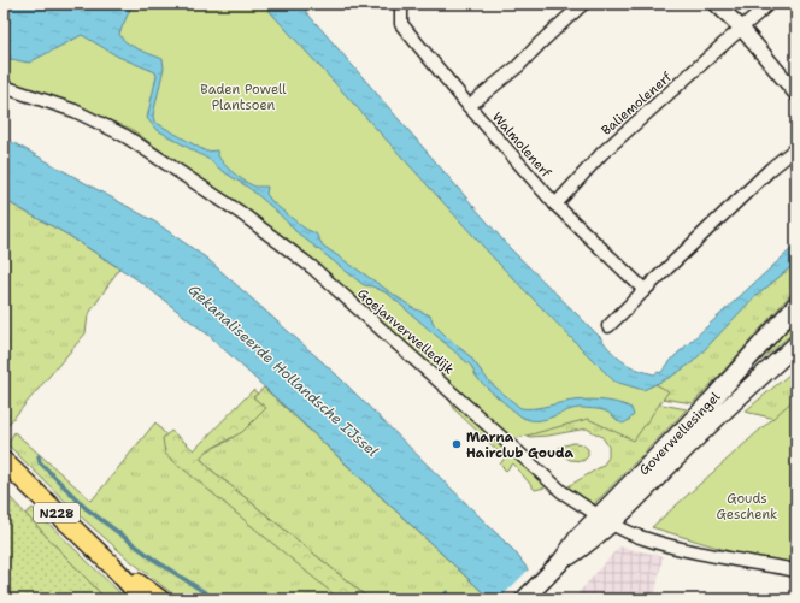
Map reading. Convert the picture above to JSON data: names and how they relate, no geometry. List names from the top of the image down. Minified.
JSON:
{"streets":{"main road":["Goverwellesingel","N228"],"street":["Baliemolenerf","Walmolenerf","Goejanverwelledijk"]},"crossings":[["Baliemolenerf","Walmolenerf"],["Goejanverwelledijk","Goverwellesingel"]],"water":["Gekanaliseerde Hollandsche IJssel"],"parks":["Baden Powell Plantsoen","Gouds Geschenk"],"places":["Marna Hairclub Gouda"]}
